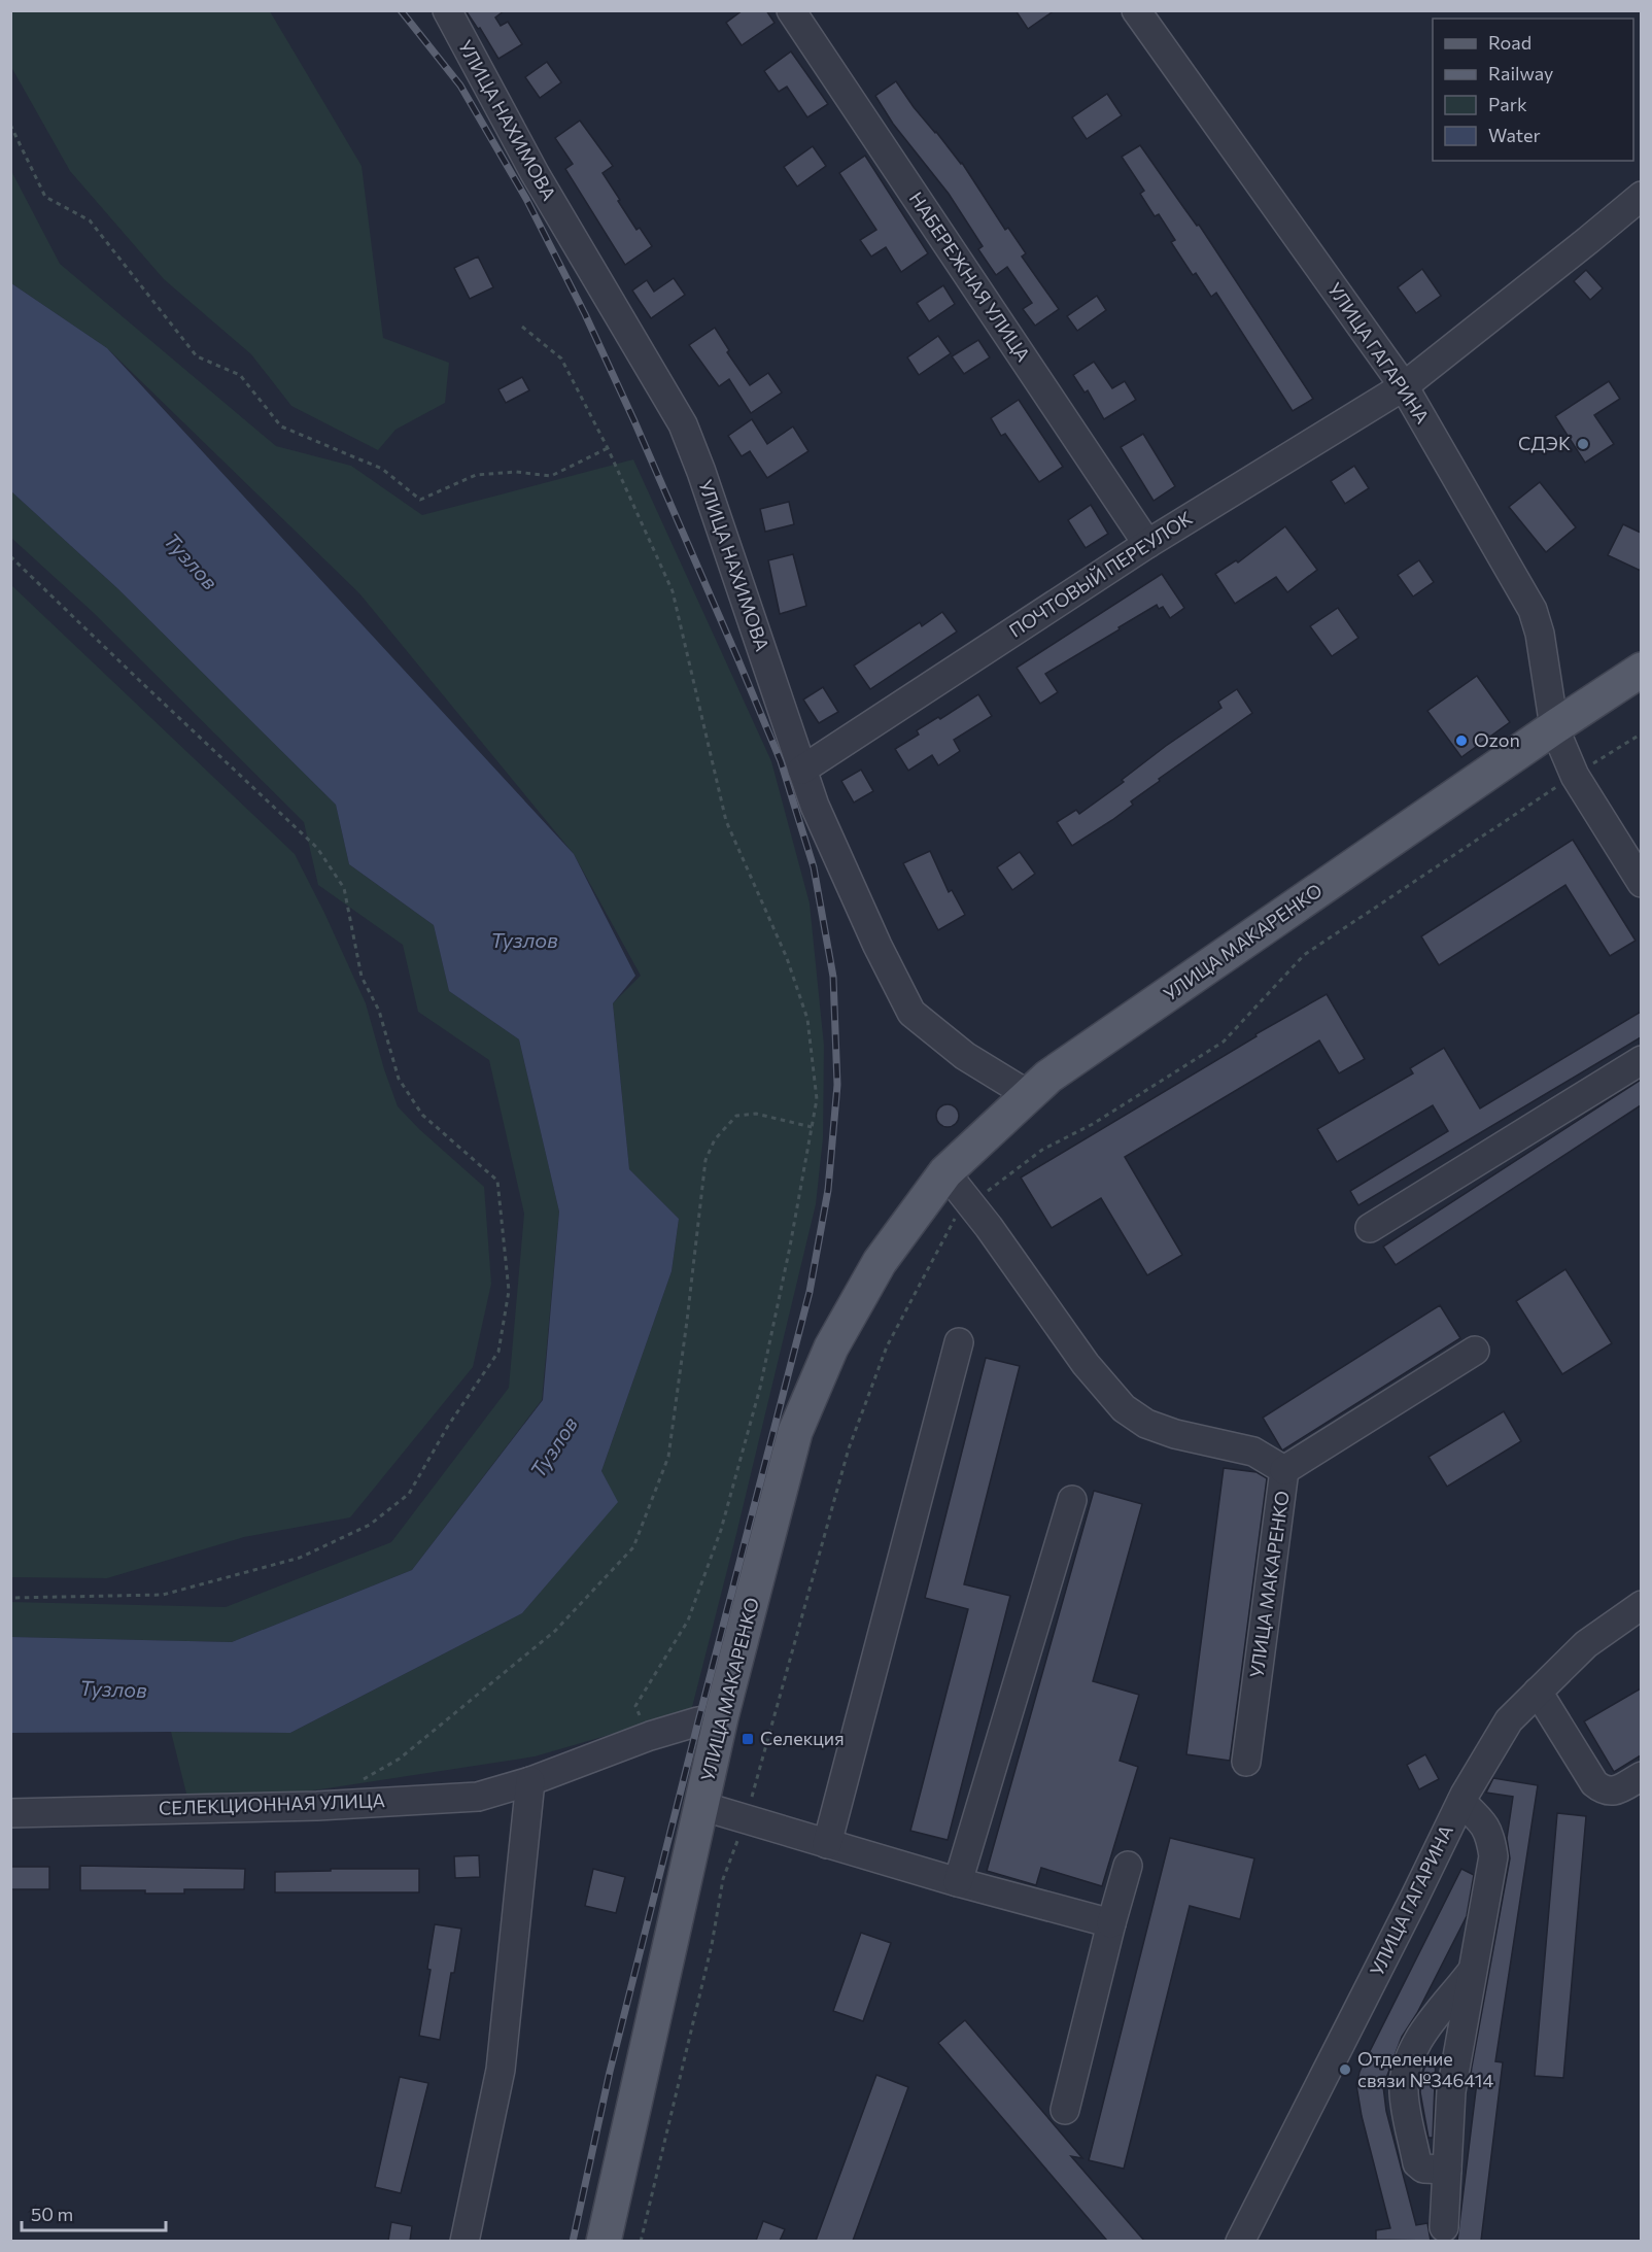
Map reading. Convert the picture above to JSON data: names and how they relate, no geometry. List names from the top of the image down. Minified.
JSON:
{"streets":{"main road":["УЛИЦА МАКАРЕНКО"],"street":["УЛИЦА НАХИМОВА","НАБЕРЕЖНАЯ УЛИЦА","УЛИЦА ГАГАРИНА","ПОЧТОВЫЙ ПЕРЕУЛОК","СЕЛЕКЦИОННАЯ УЛИЦА"]},"crossings":[["УЛИЦА НАХИМОВА","ПОЧТОВЫЙ ПЕРЕУЛОК"],["УЛИЦА НАХИМОВА","УЛИЦА МАКАРЕНКО"],["НАБЕРЕЖНАЯ УЛИЦА","ПОЧТОВЫЙ ПЕРЕУЛОК"],["УЛИЦА ГАГАРИНА","ПОЧТОВЫЙ ПЕРЕУЛОК"],["УЛИЦА ГАГАРИНА","УЛИЦА МАКАРЕНКО"],["УЛИЦА МАКАРЕНКО","СЕЛЕКЦИОННАЯ УЛИЦА"]],"water":["Тузлов"],"places":{"other":["СДЭК","Ozon","Отделение связи №346414"],"transit":["Селекция"]},"legend":["Road","Railway","Park","Water"],"scale_bar":"50 m"}
